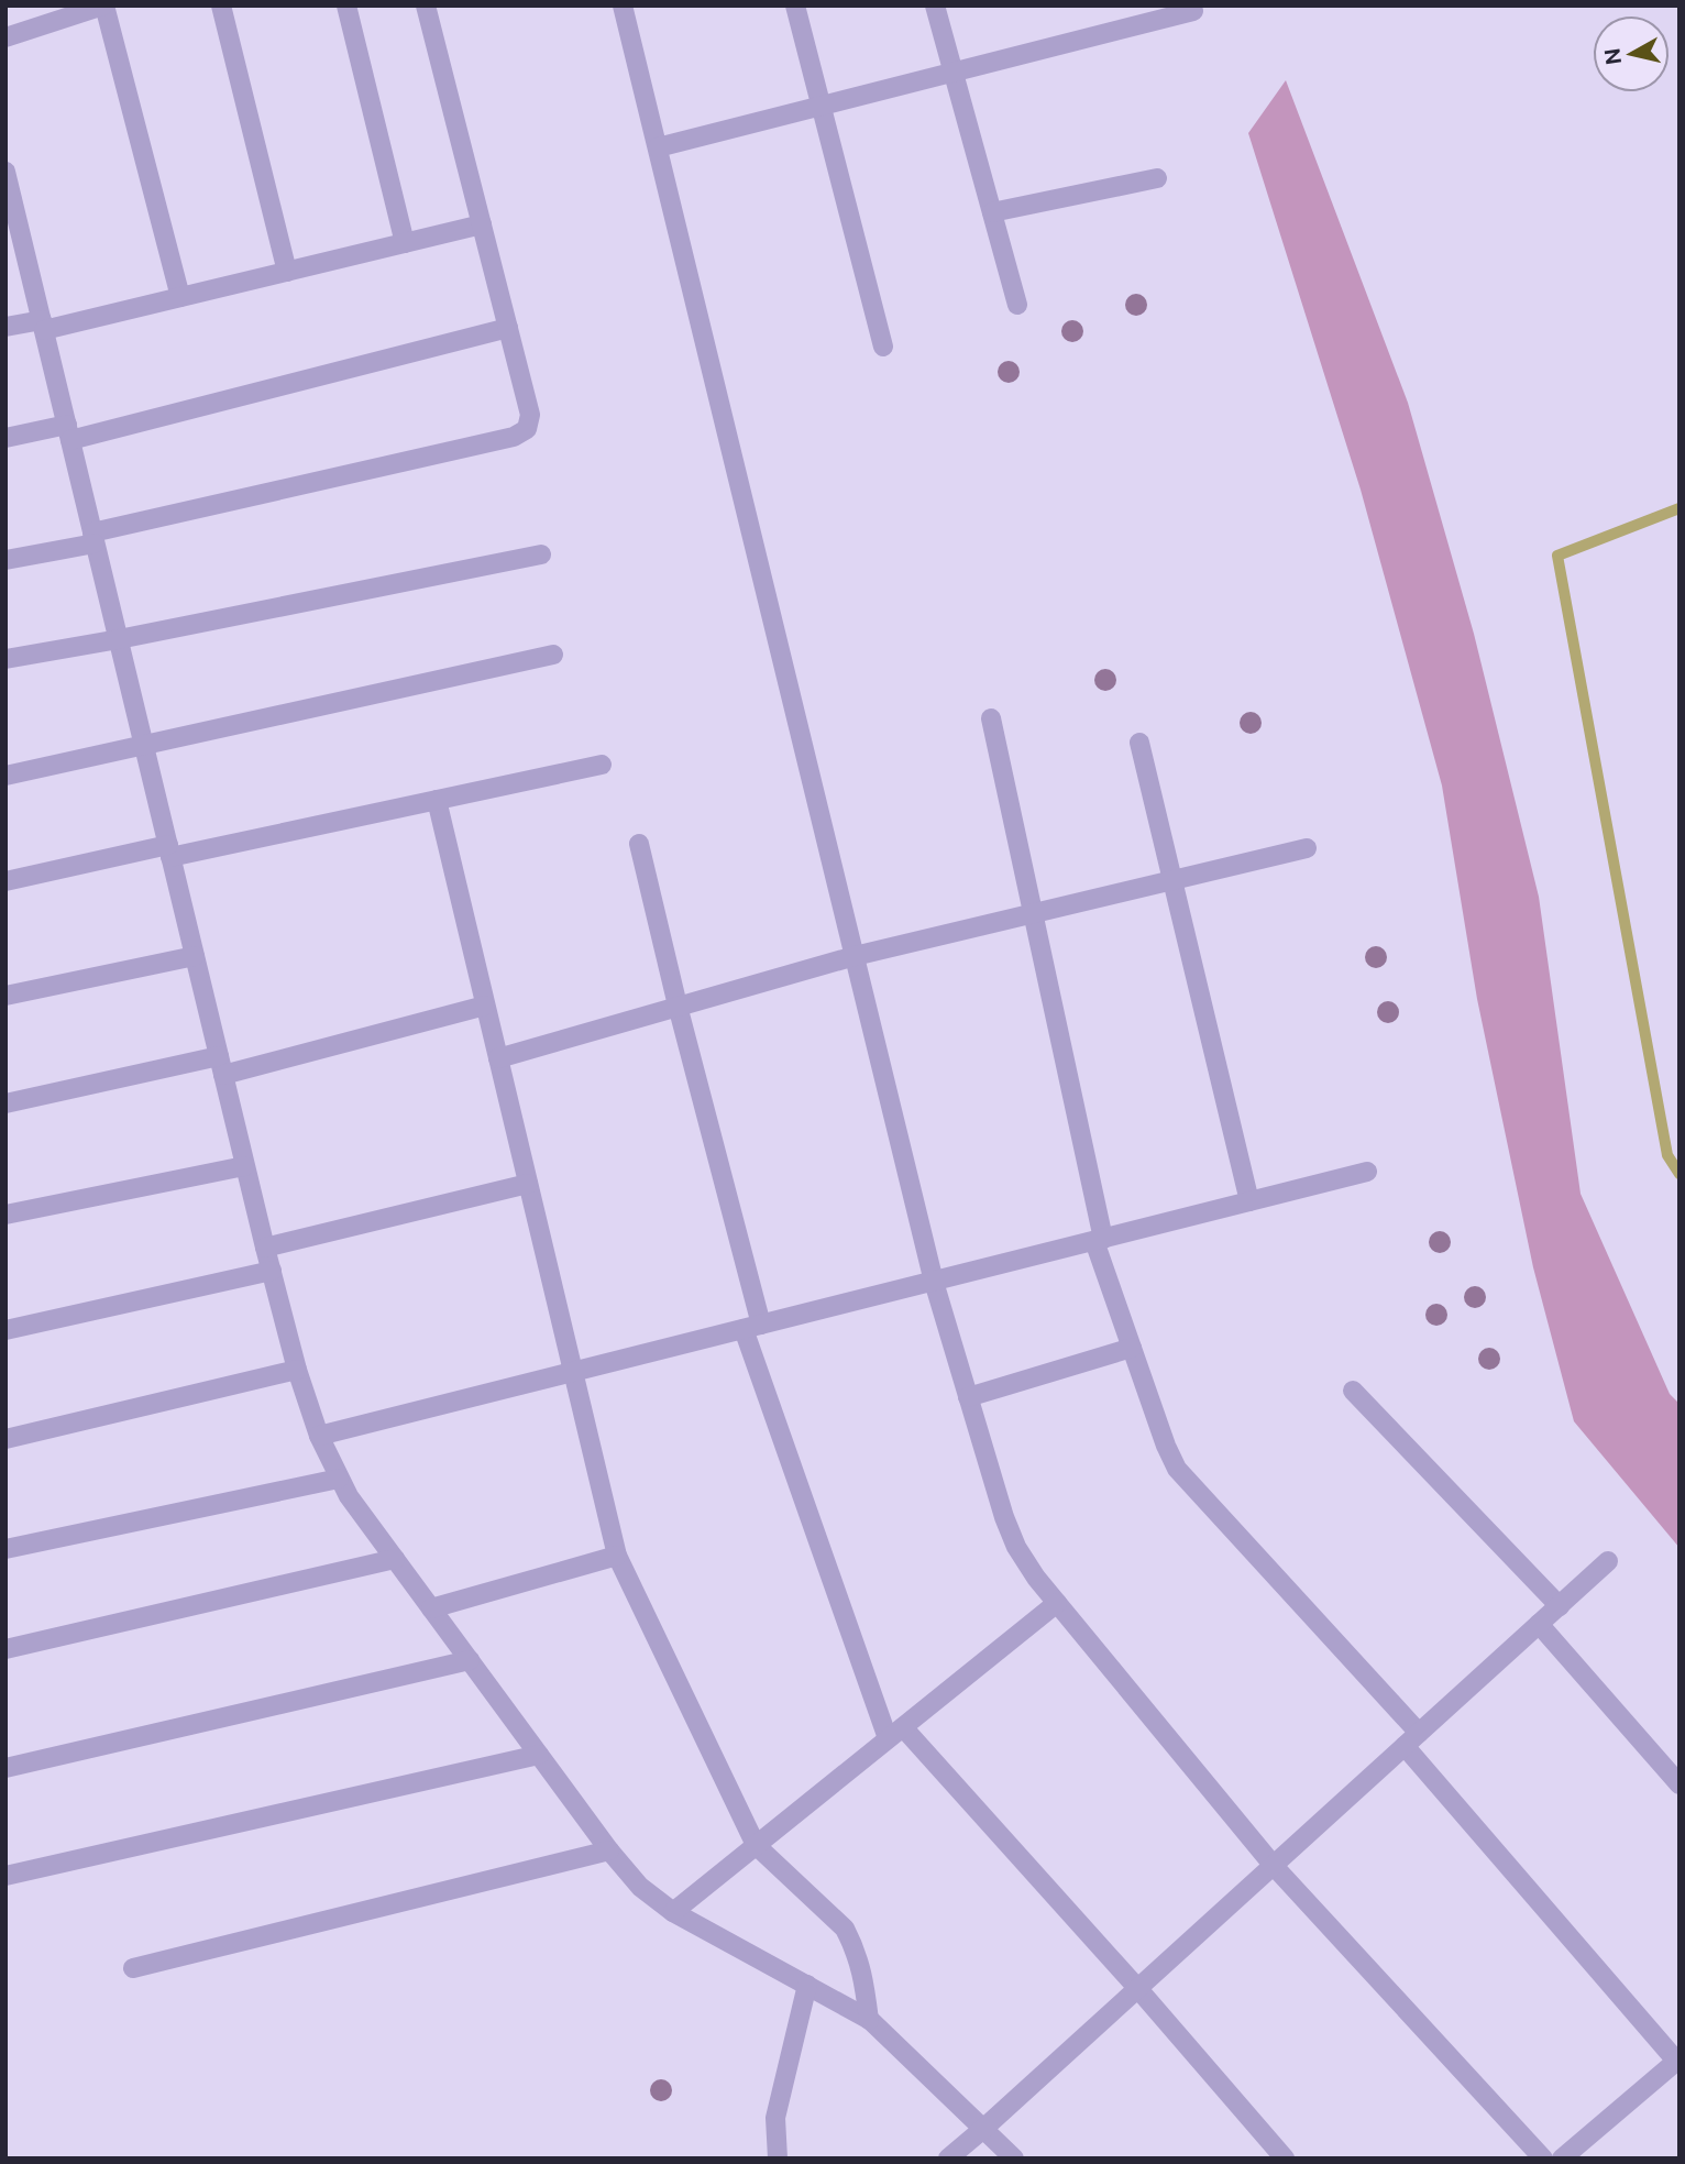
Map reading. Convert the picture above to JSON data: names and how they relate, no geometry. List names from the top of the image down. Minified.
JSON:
{"north":"left"}
